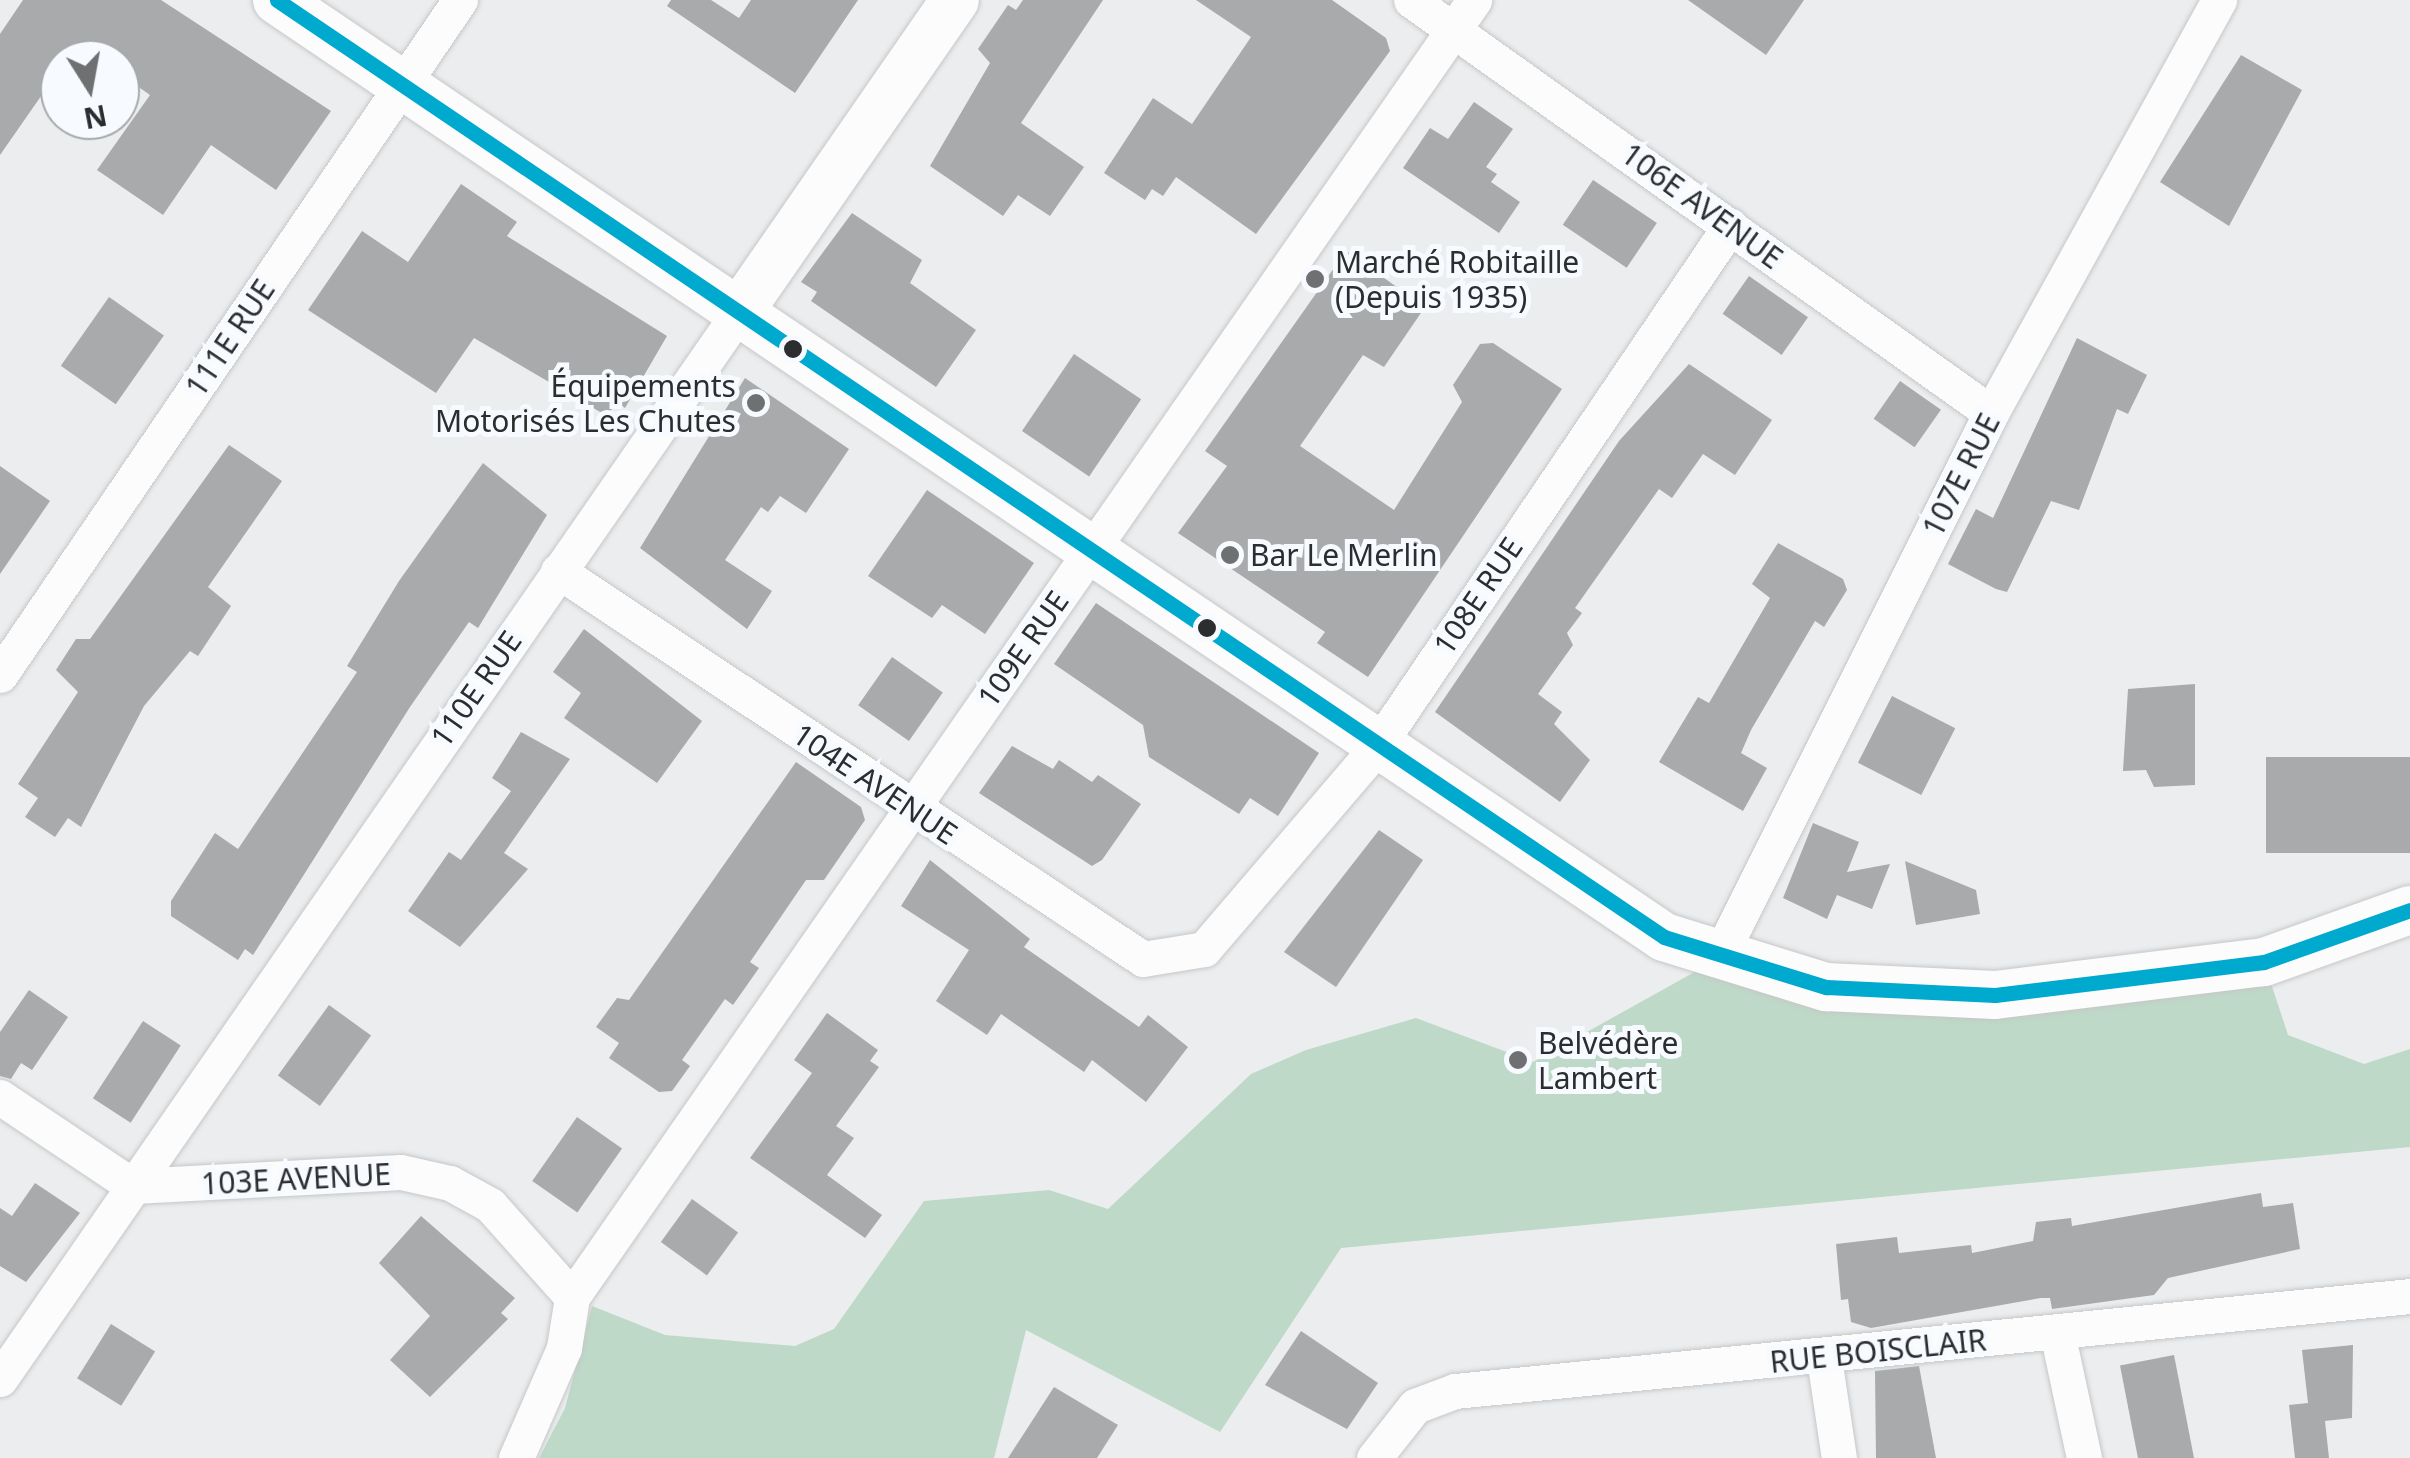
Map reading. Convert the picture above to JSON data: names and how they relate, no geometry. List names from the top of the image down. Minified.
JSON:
{"streets":{"street":["106E AVENUE","111E RUE","107E RUE","108E RUE","109E RUE","110E RUE","104E AVENUE","103E AVENUE","RUE BOISCLAIR"]},"crossings":[["106E AVENUE","107E RUE"],["106E AVENUE","108E RUE"],["106E AVENUE","109E RUE"],["108E RUE","104E AVENUE"],["109E RUE","104E AVENUE"],["109E RUE","103E AVENUE"],["110E RUE","104E AVENUE"],["110E RUE","103E AVENUE"]],"places":["Marché Robitaille (Depuis 1935)","Équipements Motorisés Les Chutes","Bar Le Merlin","Belvédère Lambert"],"north":"bottom"}
